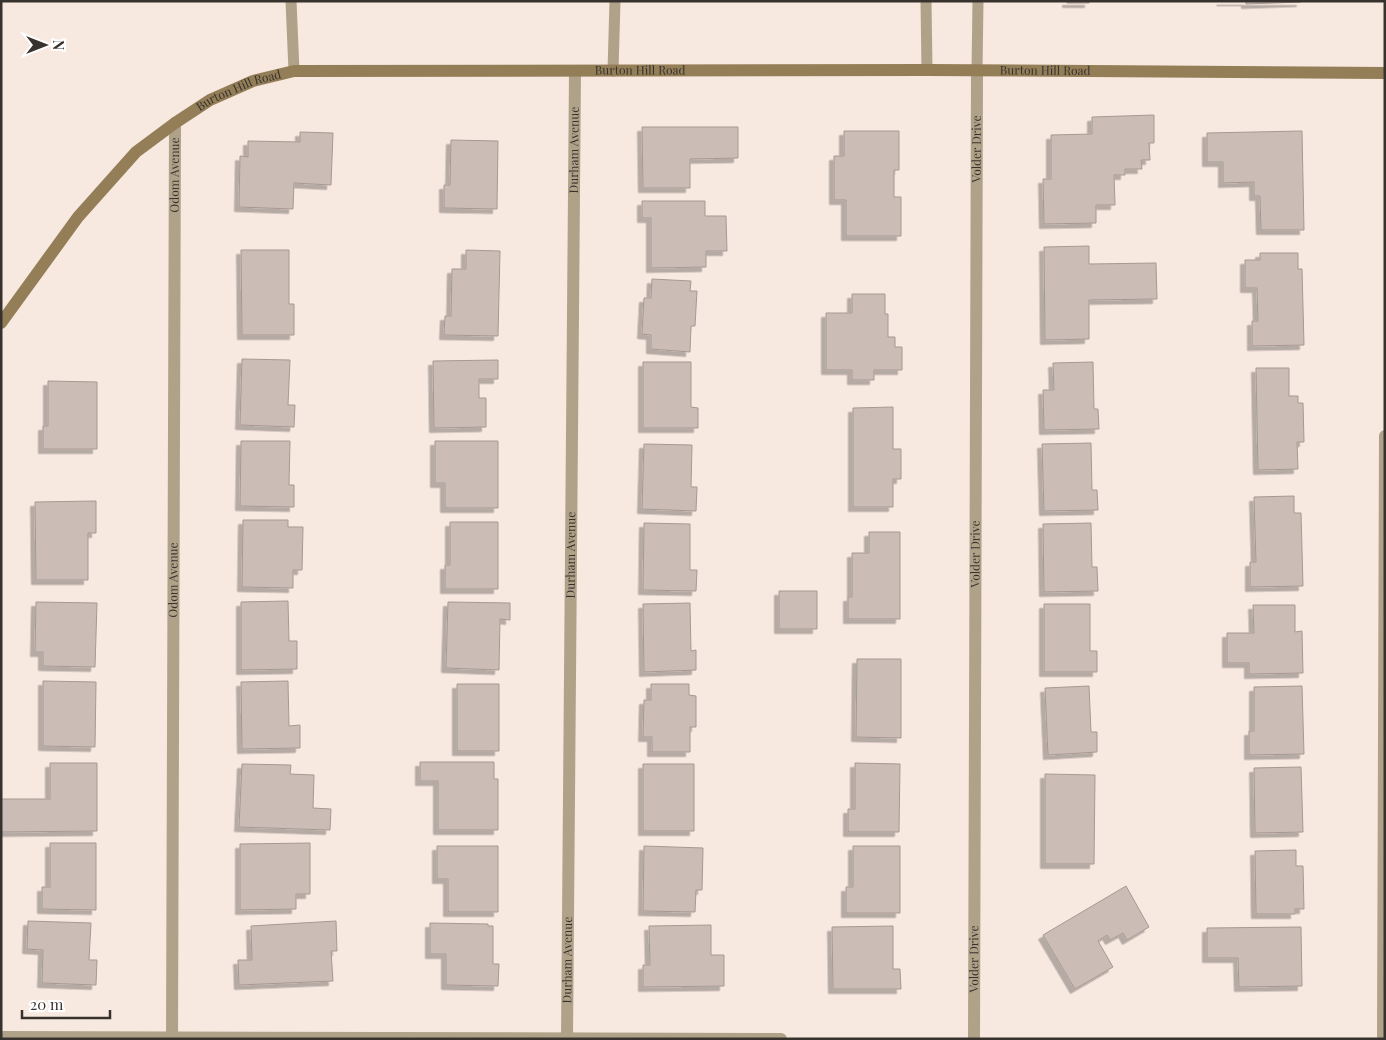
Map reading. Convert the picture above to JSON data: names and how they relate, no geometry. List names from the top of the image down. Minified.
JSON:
{"streets":{"street":["Burton Hill Road","Durham Avenue","Volder Drive","Odom Avenue"]},"crossings":[["Burton Hill Road","Durham Avenue"],["Burton Hill Road","Volder Drive"],["Burton Hill Road","Odom Avenue"]],"scale_bar":"20 m","north":"right"}
